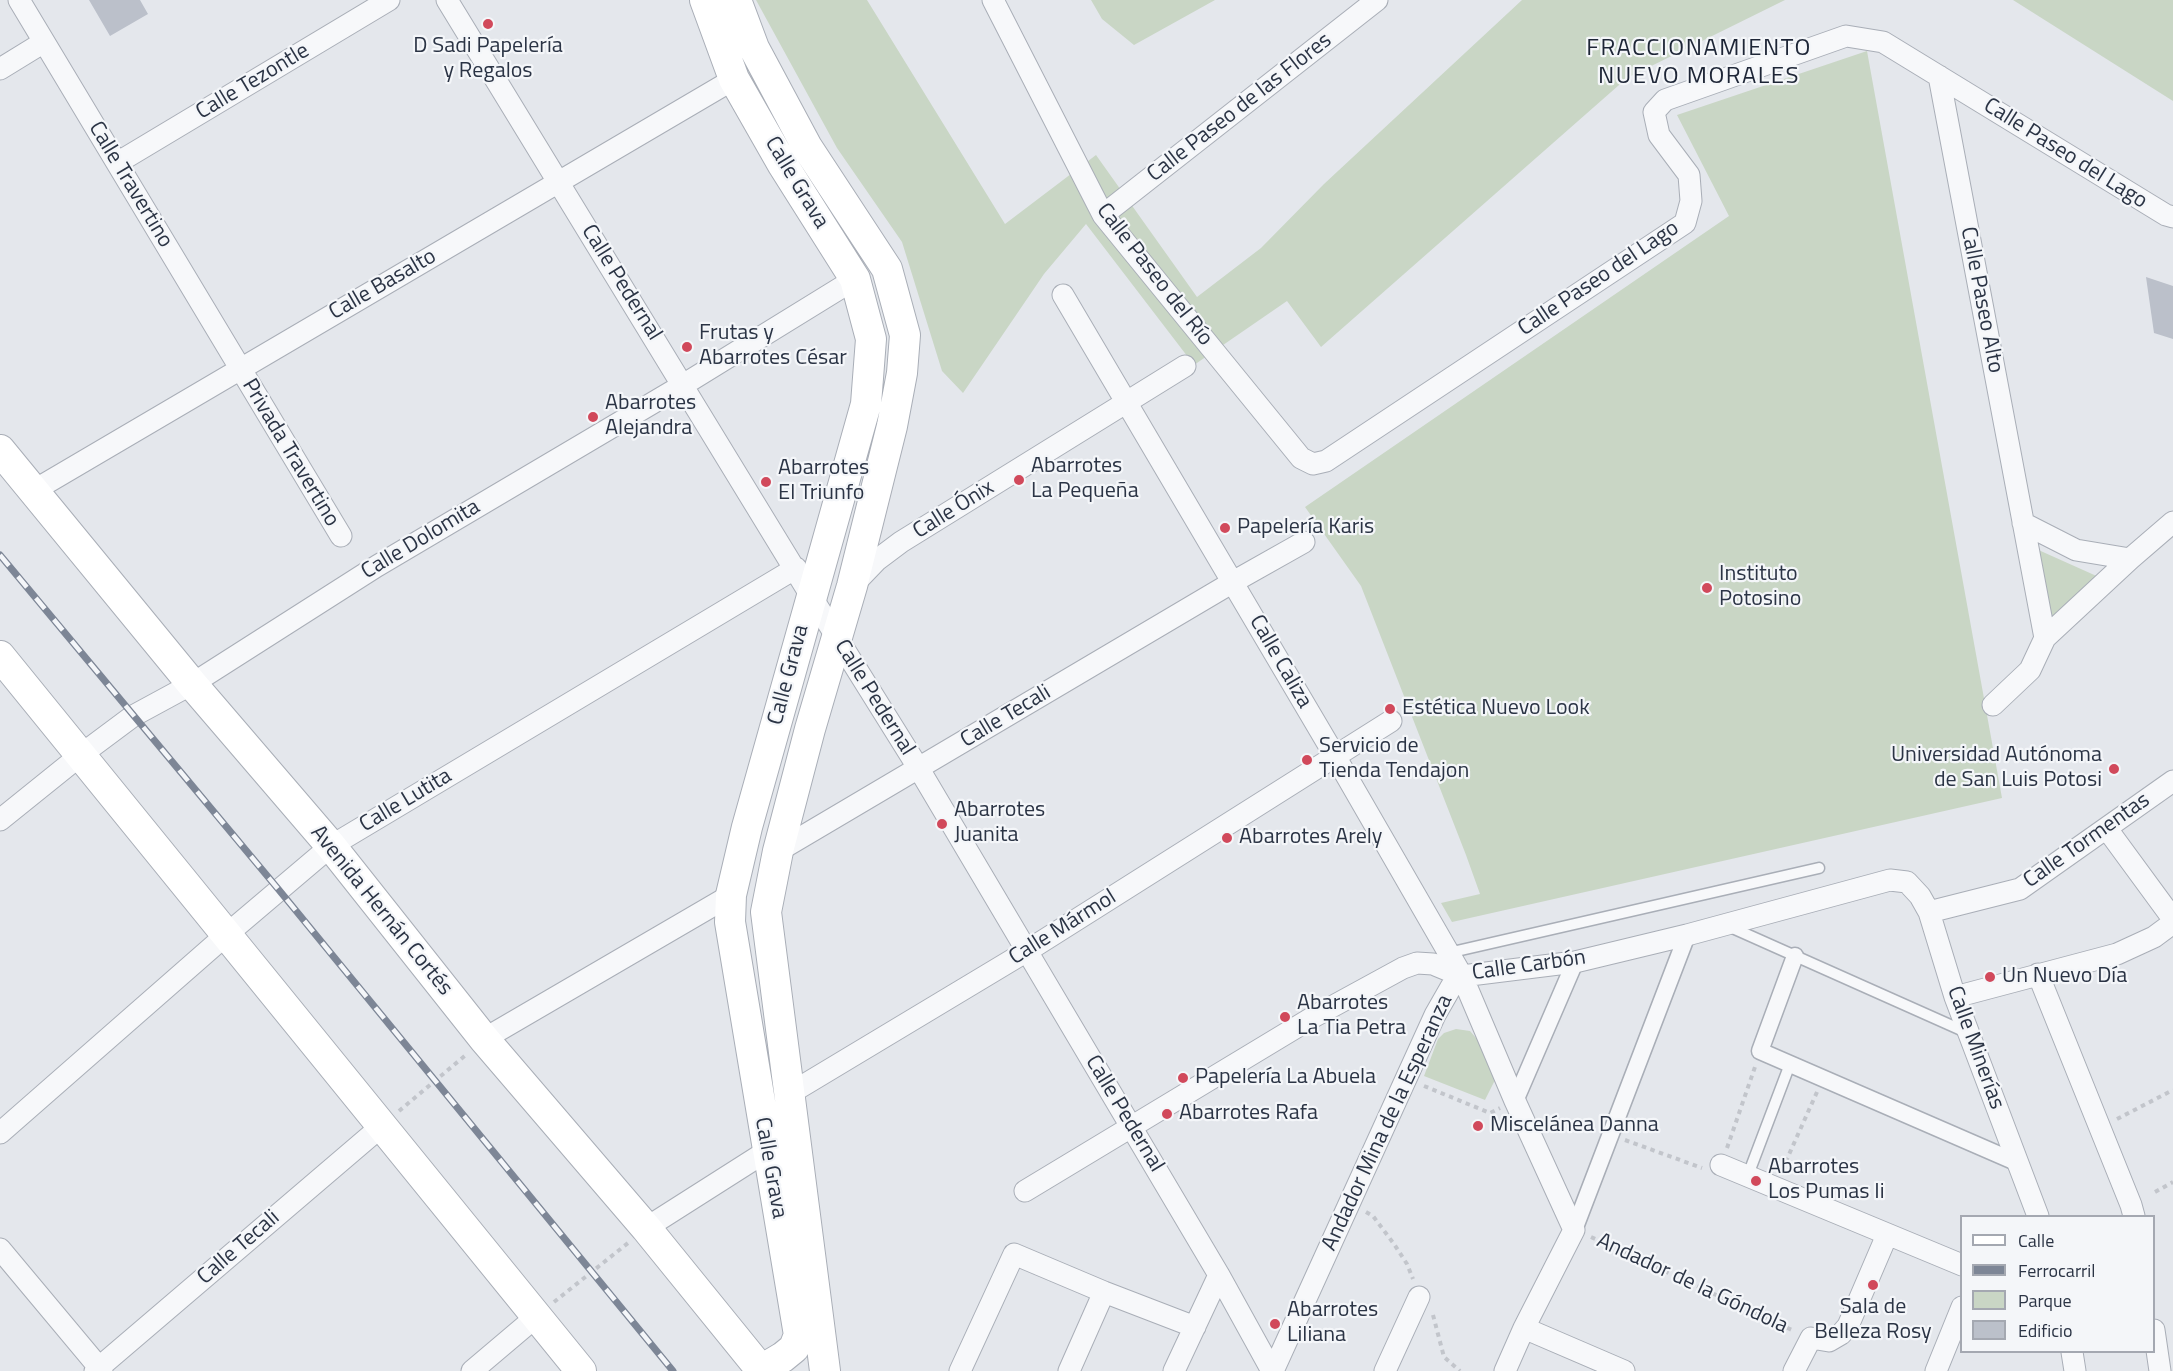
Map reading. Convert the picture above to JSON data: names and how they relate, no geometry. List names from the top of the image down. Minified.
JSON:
{"streets":{"main road":["Calle Grava","Avenida Hernán Cortés"],"street":["Calle Tezontle","Calle Paseo de las Flores","Calle Paseo del Lago","Calle Travertino","Calle Paseo del Río","Calle Pedernal","Calle Basalto","Calle Paseo Alto","Privada Travertino","Calle Ónix","Calle Dolomita","Calle Caliza","Calle Tecali","Calle Lutita","Calle Tormentas","Calle Mármol","Calle Carbón","Calle Minerías","Andador Mina de la Esperanza"],"path":["Andador de la Góndola"]},"crossings":[["Calle Tezontle","Calle Travertino"],["Calle Paseo de las Flores","Calle Paseo del Río"],["Calle Paseo del Lago","Calle Paseo del Río"],["Calle Paseo del Lago","Calle Paseo Alto"],["Calle Grava","Calle Pedernal"],["Calle Grava","Calle Basalto"],["Calle Grava","Calle Ónix"],["Calle Grava","Calle Dolomita"],["Calle Grava","Calle Tecali"],["Calle Grava","Avenida Hernán Cortés"],["Calle Grava","Calle Mármol"],["Calle Travertino","Calle Basalto"],["Calle Travertino","Privada Travertino"],["Calle Pedernal","Calle Basalto"],["Calle Pedernal","Calle Dolomita"],["Calle Pedernal","Calle Tecali"],["Calle Pedernal","Calle Lutita"],["Calle Pedernal","Calle Mármol"],["Calle Pedernal","Calle Carbón"],["Calle Pedernal","Andador Mina de la Esperanza"],["Calle Basalto","Privada Travertino"],["Calle Basalto","Avenida Hernán Cortés"],["Calle Ónix","Calle Caliza"],["Calle Dolomita","Avenida Hernán Cortés"],["Calle Caliza","Calle Tecali"],["Calle Caliza","Calle Mármol"],["Calle Caliza","Calle Carbón"],["Calle Caliza","Andador Mina de la Esperanza"],["Calle Caliza","Andador de la Góndola"],["Calle Lutita","Avenida Hernán Cortés"],["Calle Tormentas","Calle Minerías"],["Calle Carbón","Calle Minerías"],["Calle Carbón","Andador Mina de la Esperanza"]],"districts":["FRACCIONAMIENTO NUEVO MORALES"],"places":["D Sadi Papelería y Regalos","Frutas y Abarrotes César","Abarrotes Alejandra","Abarrotes La Pequeña","Abarrotes El Triunfo","Papelería Karis","Instituto Potosino","Estética Nuevo Look","Servicio de Tienda Tendajon","Universidad Autónoma de San Luis Potosi","Abarrotes Juanita","Abarrotes Arely","Un Nuevo Día","Abarrotes La Tia Petra","Papelería La Abuela","Abarrotes Rafa","Miscelánea Danna","Abarrotes Los Pumas Ii","Sala de Belleza Rosy","Abarrotes Liliana"],"legend":["Calle","Ferrocarril","Parque","Edificio"]}
